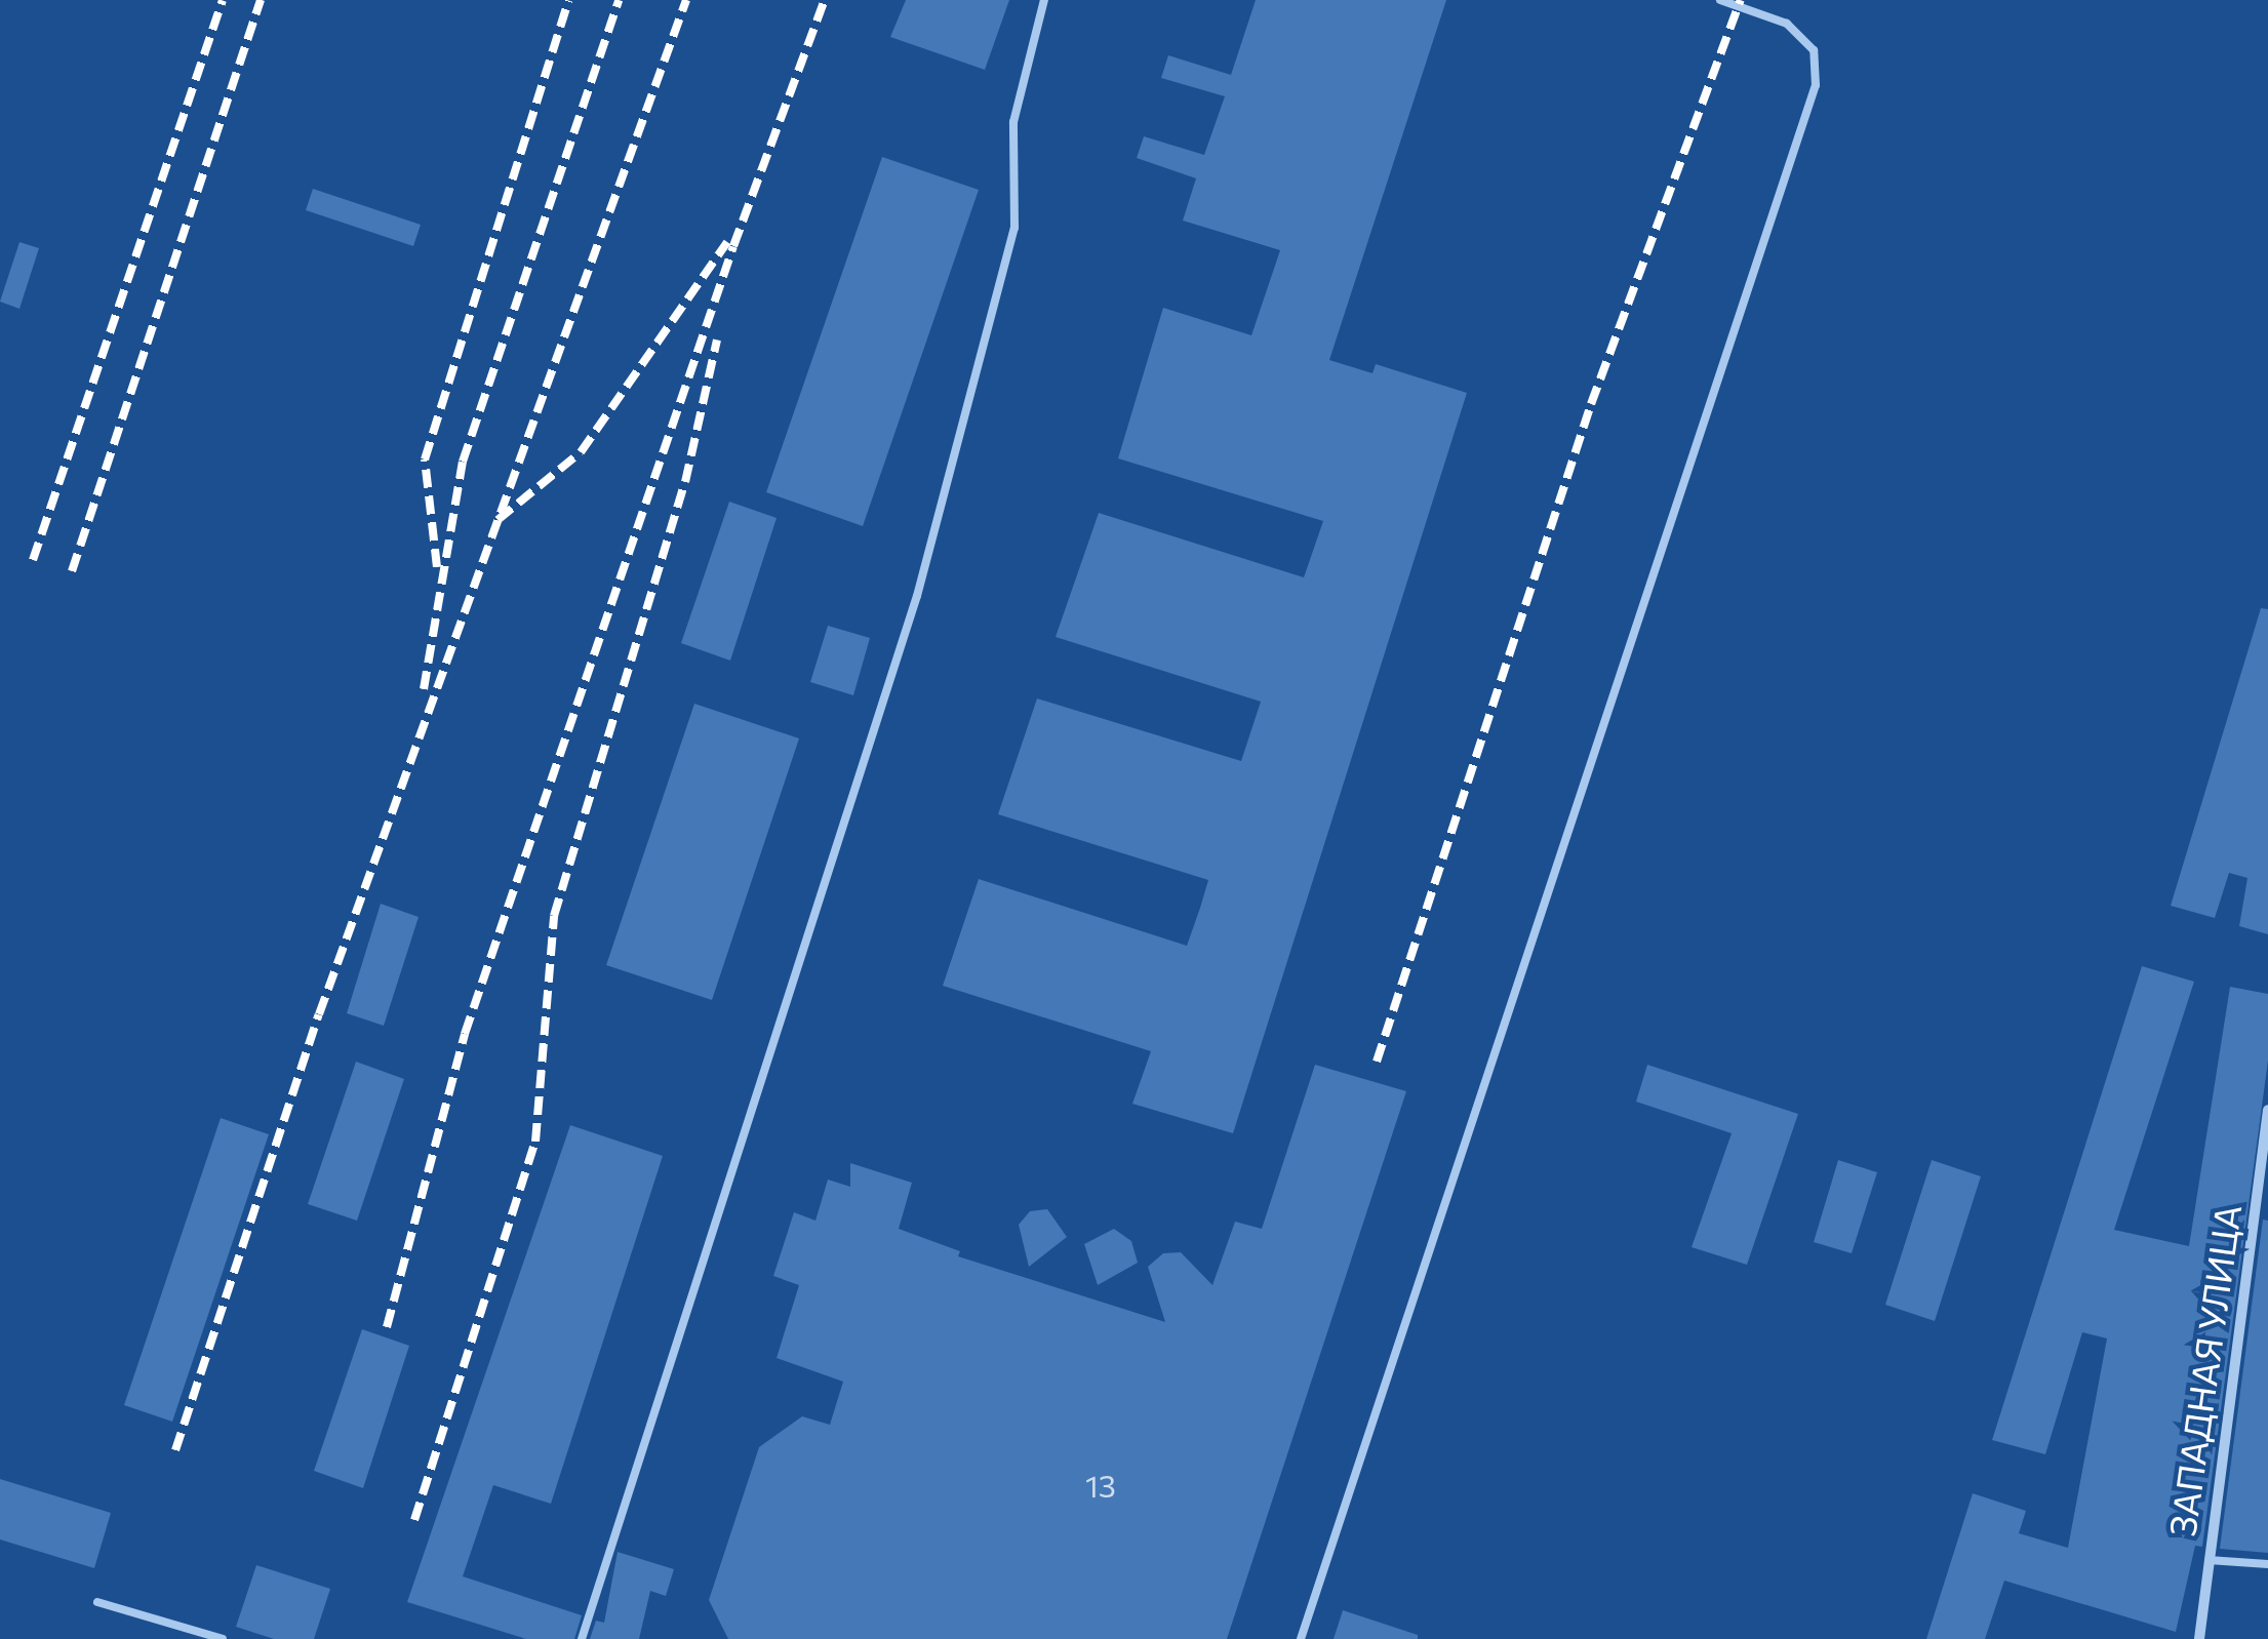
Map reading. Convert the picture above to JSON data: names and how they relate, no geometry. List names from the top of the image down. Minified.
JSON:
{"streets":{"street":["ЗАПАДНАЯ УЛИЦА"]},"house_numbers":["13"]}
